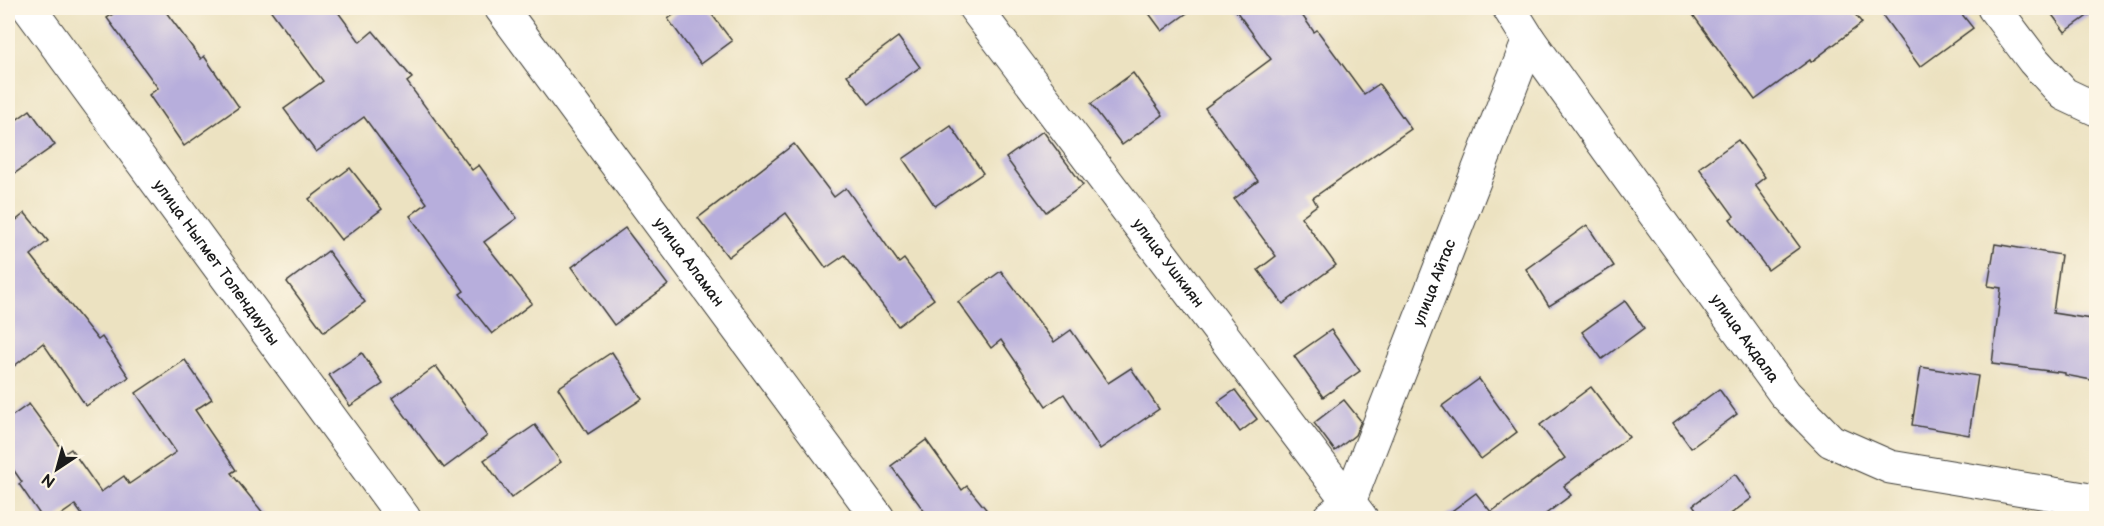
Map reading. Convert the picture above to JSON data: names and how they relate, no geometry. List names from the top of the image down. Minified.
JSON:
{"streets":{"street":["улица Ныгмет Толендиулы","улица Аламан","улица Ушкиян","улица Айтас","улица Акдала"]},"crossings":[["улица Ушкиян","улица Айтас"],["улица Айтас","улица Акдала"]],"north":"bottom left"}
